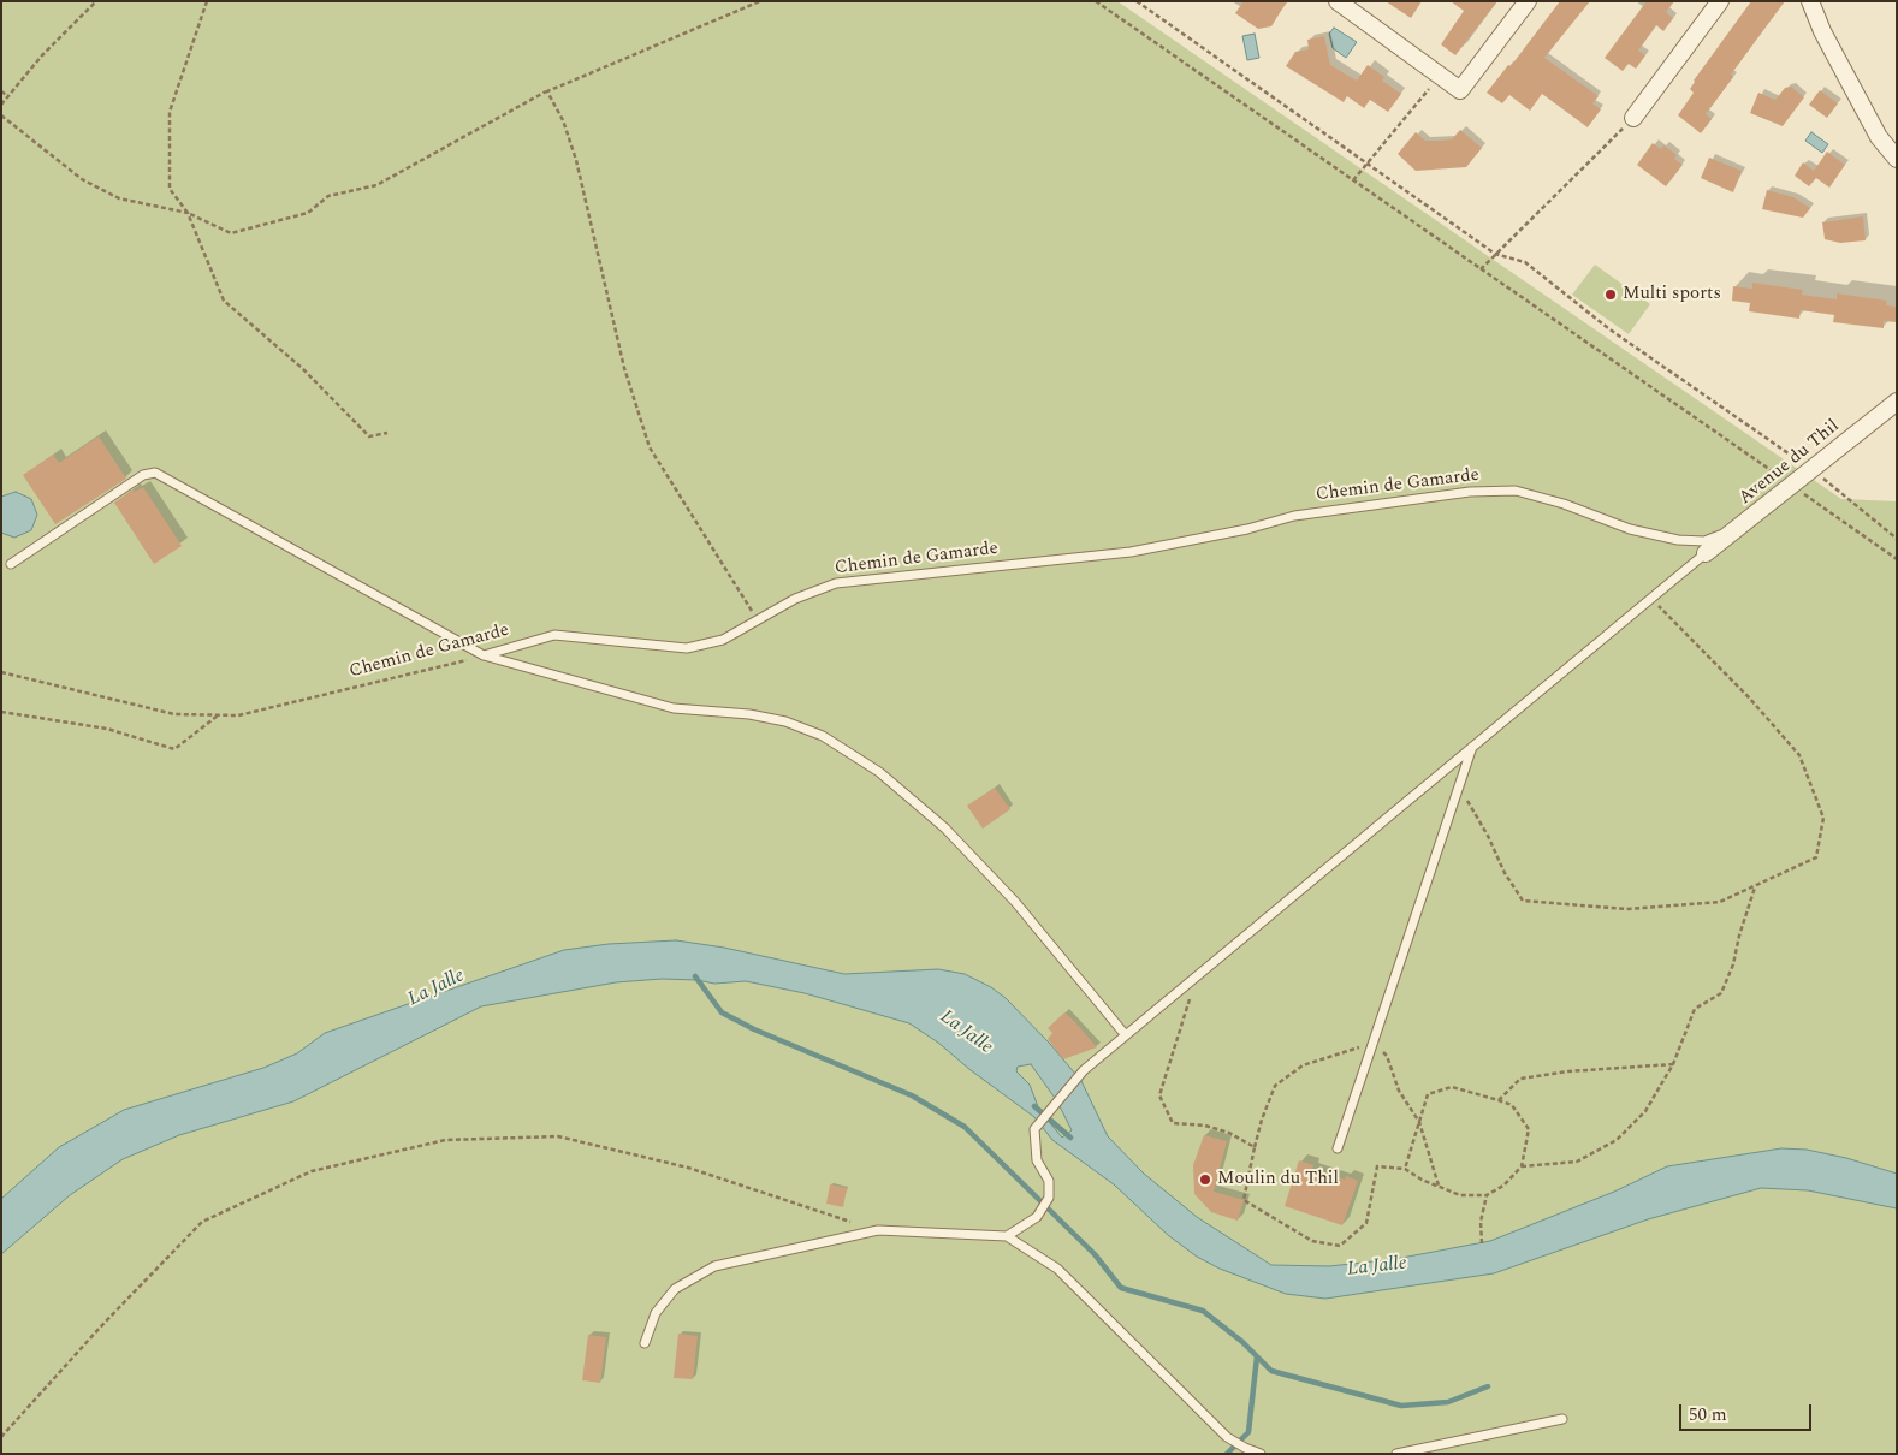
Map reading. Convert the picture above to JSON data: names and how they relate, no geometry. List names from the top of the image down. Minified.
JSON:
{"streets":{"street":["Avenue du Thil"],"lane":["Chemin de Gamarde"]},"crossings":[["Avenue du Thil","Chemin de Gamarde"]],"water":["La Jalle"],"places":["Multi sports","Moulin du Thil"],"scale_bar":"50 m"}
